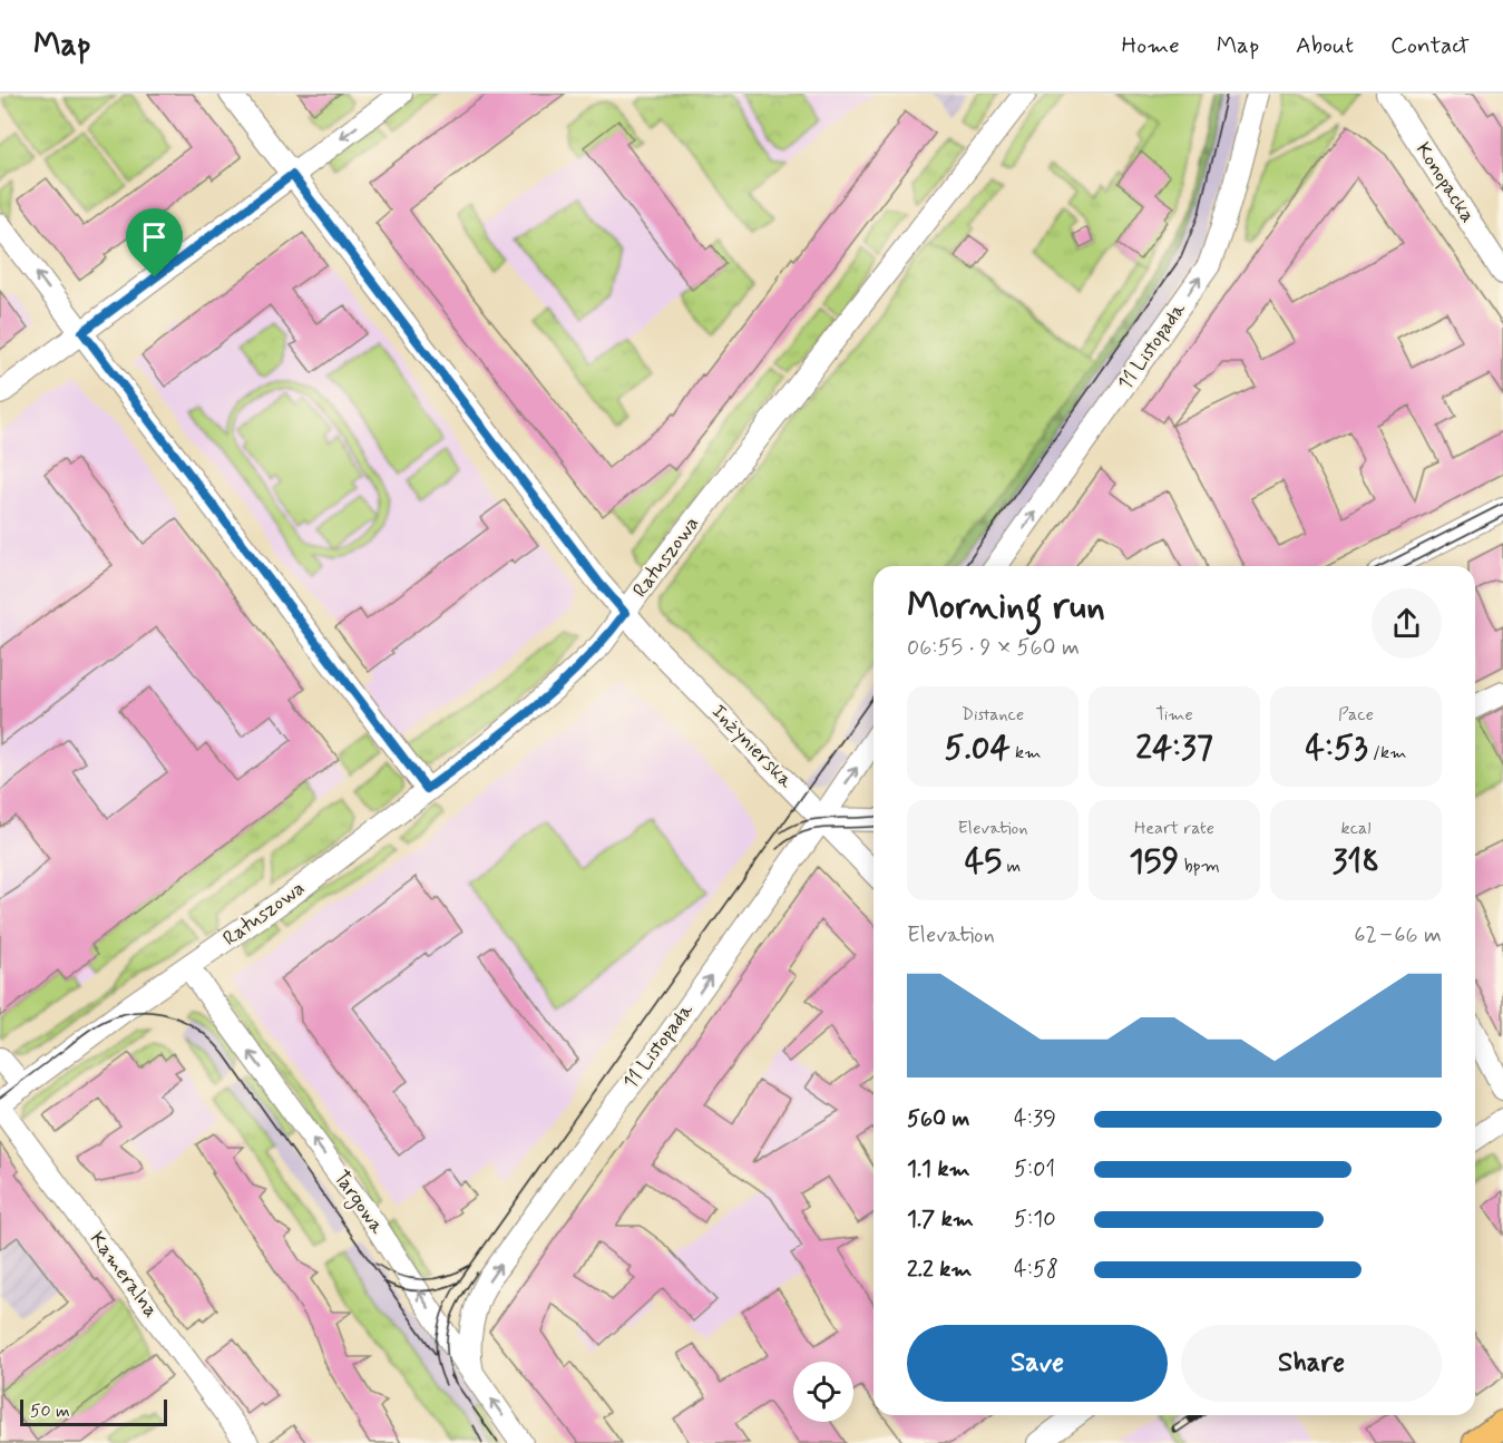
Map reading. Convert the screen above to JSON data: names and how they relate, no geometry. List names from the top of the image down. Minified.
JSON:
{"streets":{"street":["Konopacka","11 Listopada","Ratuszowa","Inżynierska","Targowa","Kameralna"]},"crossings":[["11 Listopada","Inżynierska"],["11 Listopada","Targowa"],["Ratuszowa","Inżynierska"],["Ratuszowa","Targowa"],["Ratuszowa","Kameralna"]],"one_way":["11 Listopada","Targowa"],"scale_bar":"50 m","page":{"header":"Map","nav":["Home","Map","About","Contact"],"heading":["Morning run","06:55 · 9 × 560 m"],"stats":[["Distance","5.04 km"],["Time","24:37"],["Pace","4:53 /km"],["Elevation","45 m"],["Heart rate","159 bpm"],["kcal","318"]],"chart":["Elevation","62–66 m"],"list":[{"name":"560 m","note":"4:39"},{"name":"1.1 km","note":"5:01"},{"name":"1.7 km","note":"5:10"},{"name":"2.2 km","note":"4:58"}],"buttons":["Save","Share"],"scale":"50 m"}}
